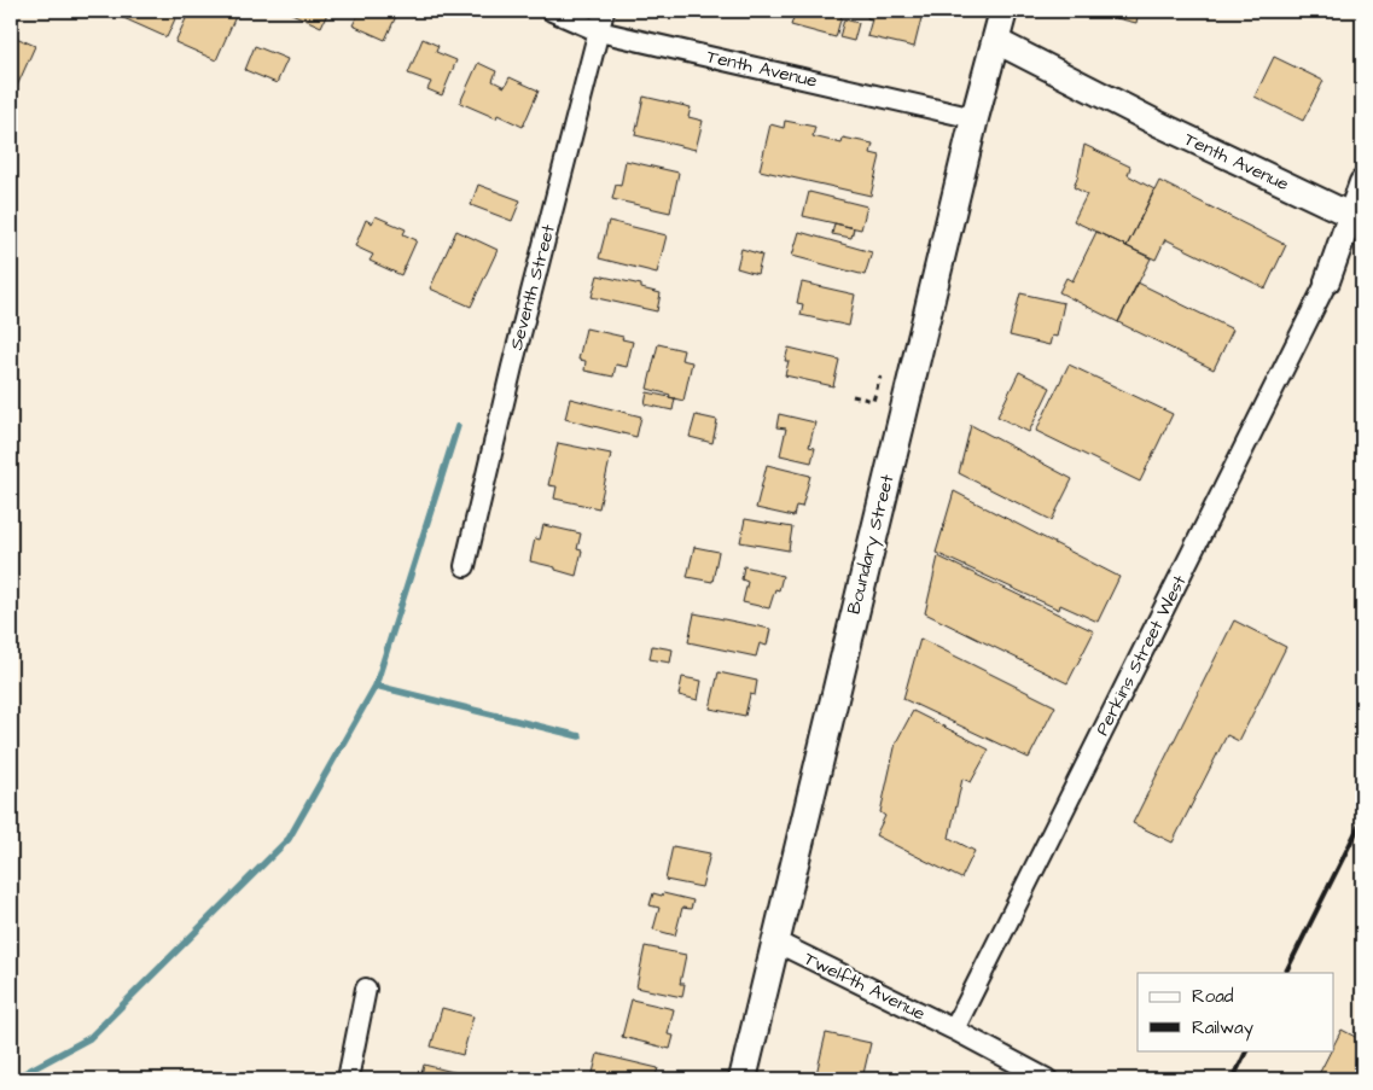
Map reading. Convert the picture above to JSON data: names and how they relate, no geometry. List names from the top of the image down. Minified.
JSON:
{"streets":{"main road":["Boundary Street"],"street":["Tenth Avenue","Seventh Street","Perkins Street West","Twelfth Avenue"]},"crossings":[["Tenth Avenue","Seventh Street"],["Tenth Avenue","Boundary Street"],["Tenth Avenue","Perkins Street West"],["Boundary Street","Twelfth Avenue"],["Perkins Street West","Twelfth Avenue"]],"legend":["Road","Railway"]}
